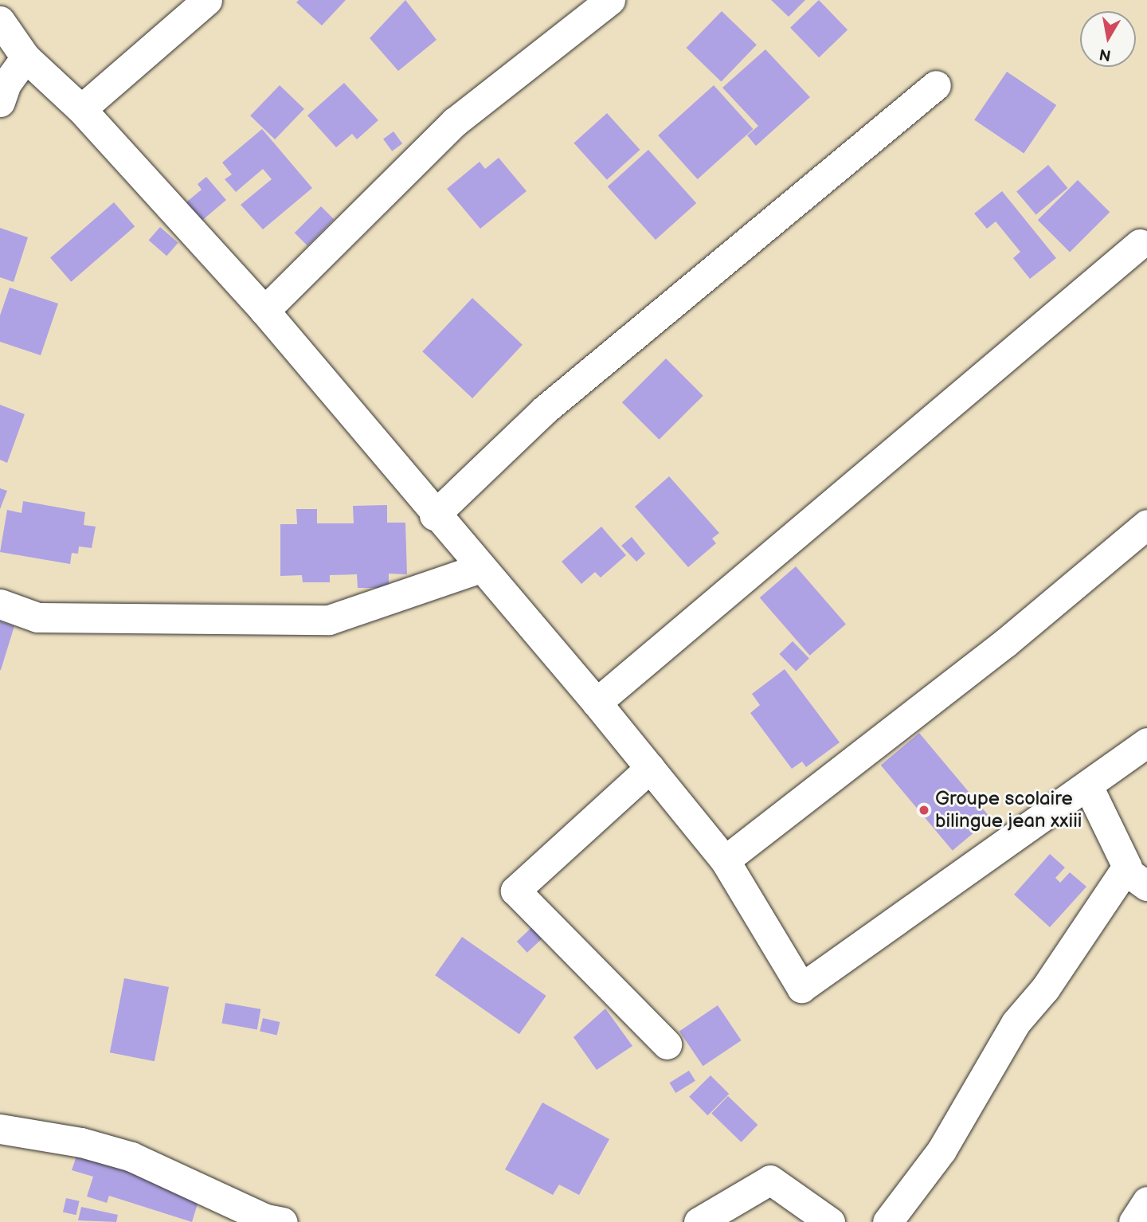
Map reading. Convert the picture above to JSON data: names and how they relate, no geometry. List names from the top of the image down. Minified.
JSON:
{"places":["Groupe scolaire bilingue jean xxiii"],"north":"bottom"}
